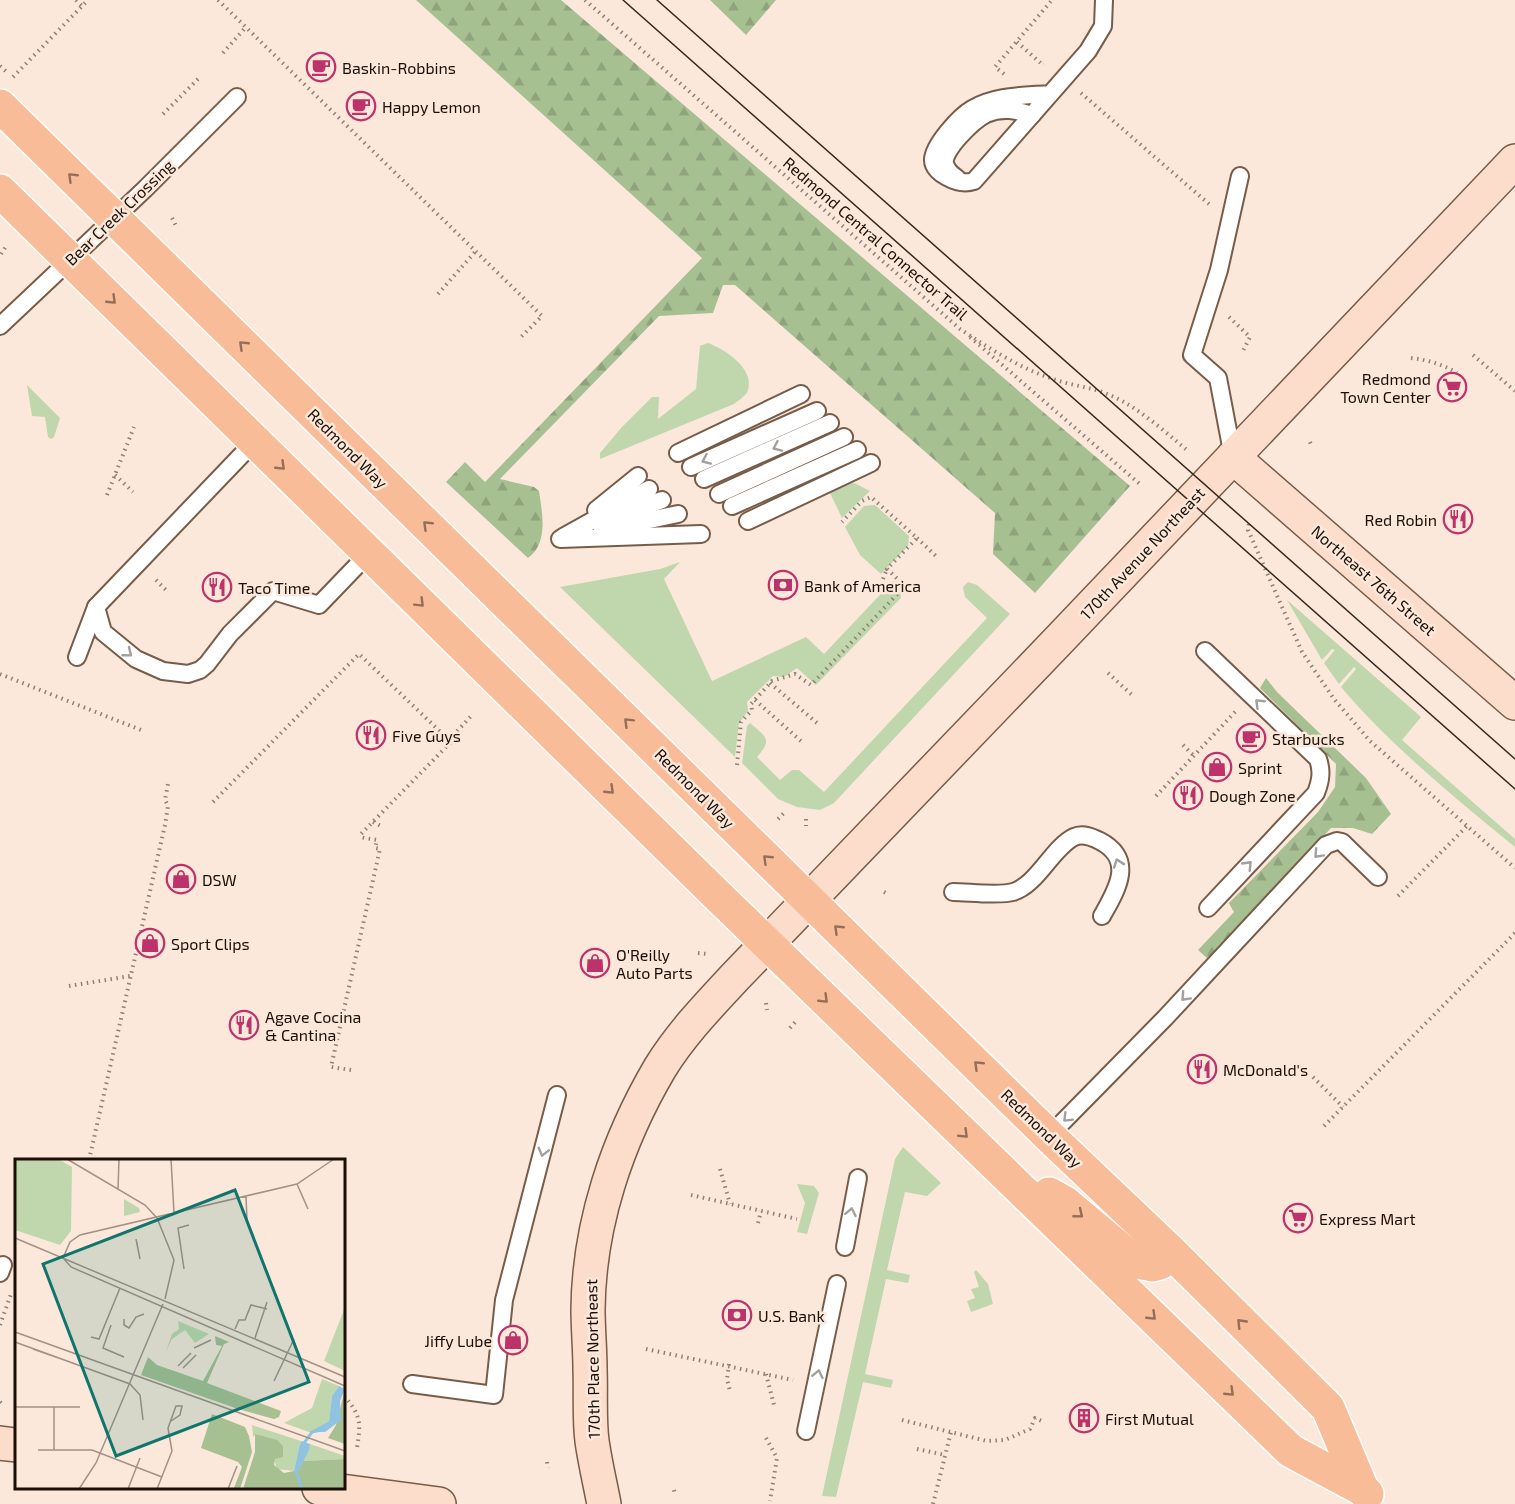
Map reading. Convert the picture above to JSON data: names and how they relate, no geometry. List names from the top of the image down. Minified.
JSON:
{"streets":{"main road":["Redmond Way"],"street":["170th Avenue Northeast","Northeast 76th Street","170th Place Northeast"],"lane":["Bear Creek Crossing"],"path":["Redmond Central Connector Trail"]},"crossings":[["Bear Creek Crossing","Redmond Way"],["Redmond Way","170th Avenue Northeast"],["Redmond Way","170th Place Northeast"],["170th Avenue Northeast","Northeast 76th Street"],["170th Avenue Northeast","170th Place Northeast"]],"places":{"cafe":["Baskin-Robbins","Happy Lemon","Starbucks"],"supermarket":["Redmond Town Center","Express Mart"],"restaurant":["Red Robin","Taco Time","Five Guys","Dough Zone","Agave Cocina & Cantina","McDonald's"],"bank":["Bank of America","U.S. Bank"],"shop":["Sprint","DSW","Sport Clips","O'Reilly Auto Parts","Jiffy Lube"],"building":["First Mutual"]}}
